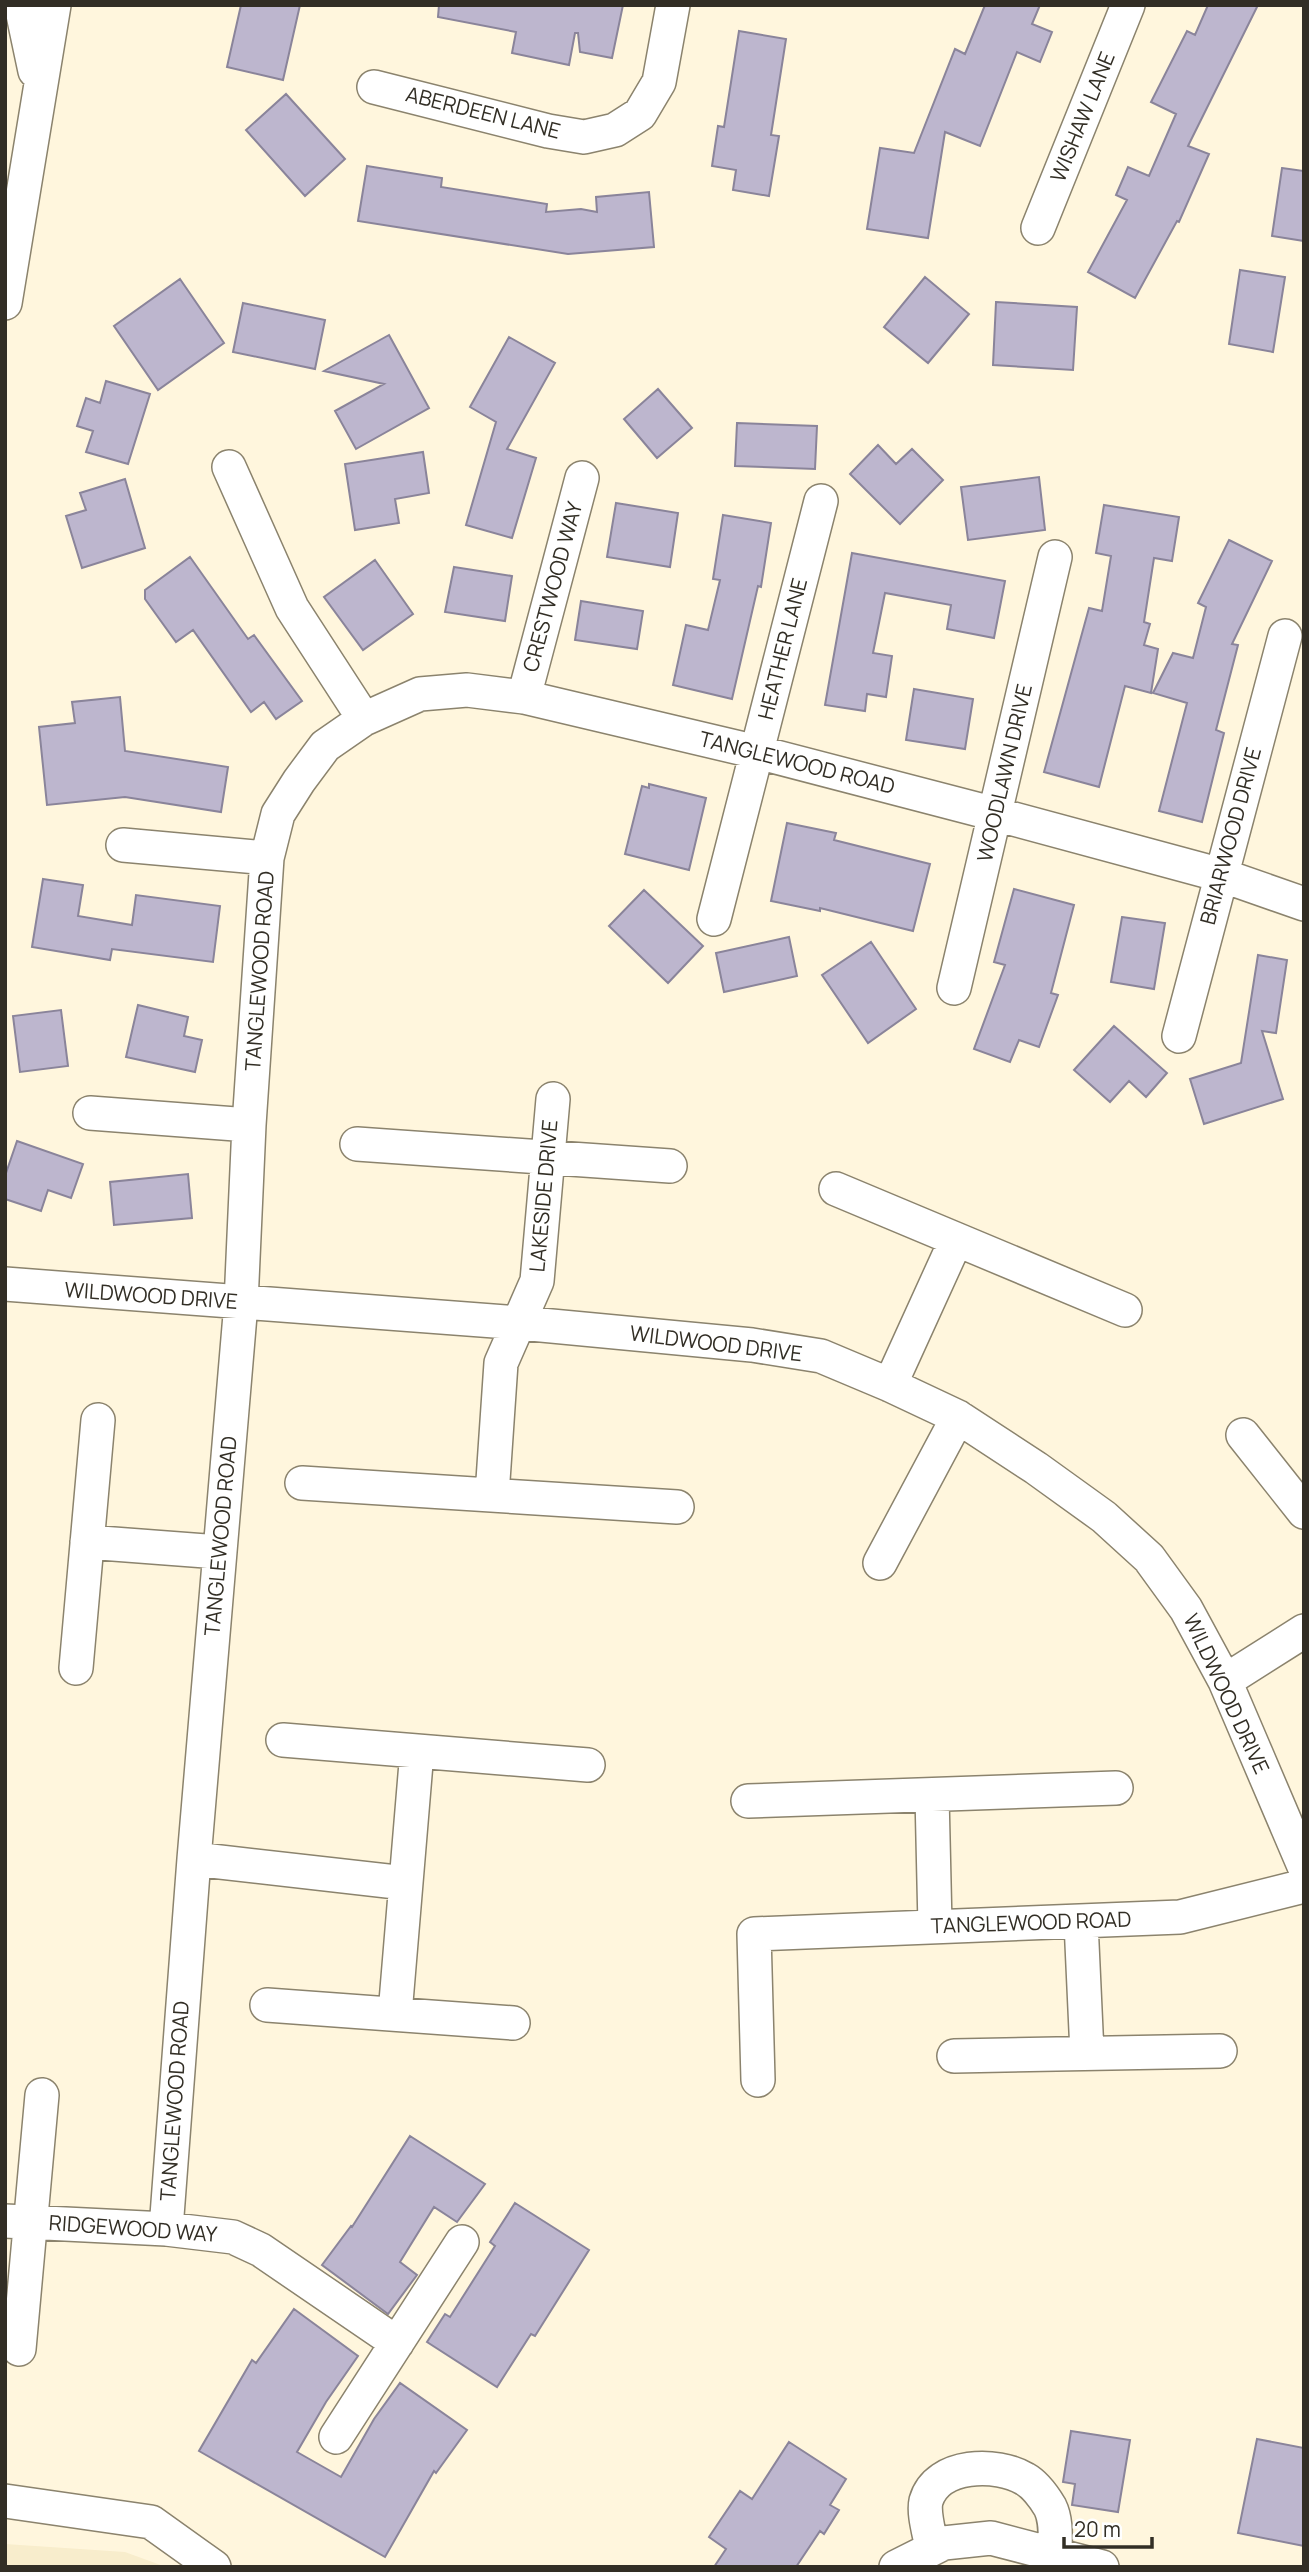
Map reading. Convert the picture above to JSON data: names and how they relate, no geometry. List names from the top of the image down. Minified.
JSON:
{"streets":{"street":["ABERDEEN LANE","WISHAW LANE","CRESTWOOD WAY","HEATHER LANE","TANGLEWOOD ROAD","WOODLAWN DRIVE","BRIARWOOD DRIVE","LAKESIDE DRIVE","WILDWOOD DRIVE","RIDGEWOOD WAY"]},"crossings":[["CRESTWOOD WAY","TANGLEWOOD ROAD"],["HEATHER LANE","TANGLEWOOD ROAD"],["TANGLEWOOD ROAD","WOODLAWN DRIVE"],["TANGLEWOOD ROAD","BRIARWOOD DRIVE"],["TANGLEWOOD ROAD","WILDWOOD DRIVE"],["TANGLEWOOD ROAD","RIDGEWOOD WAY"],["LAKESIDE DRIVE","WILDWOOD DRIVE"]],"scale_bar":"20 m"}
